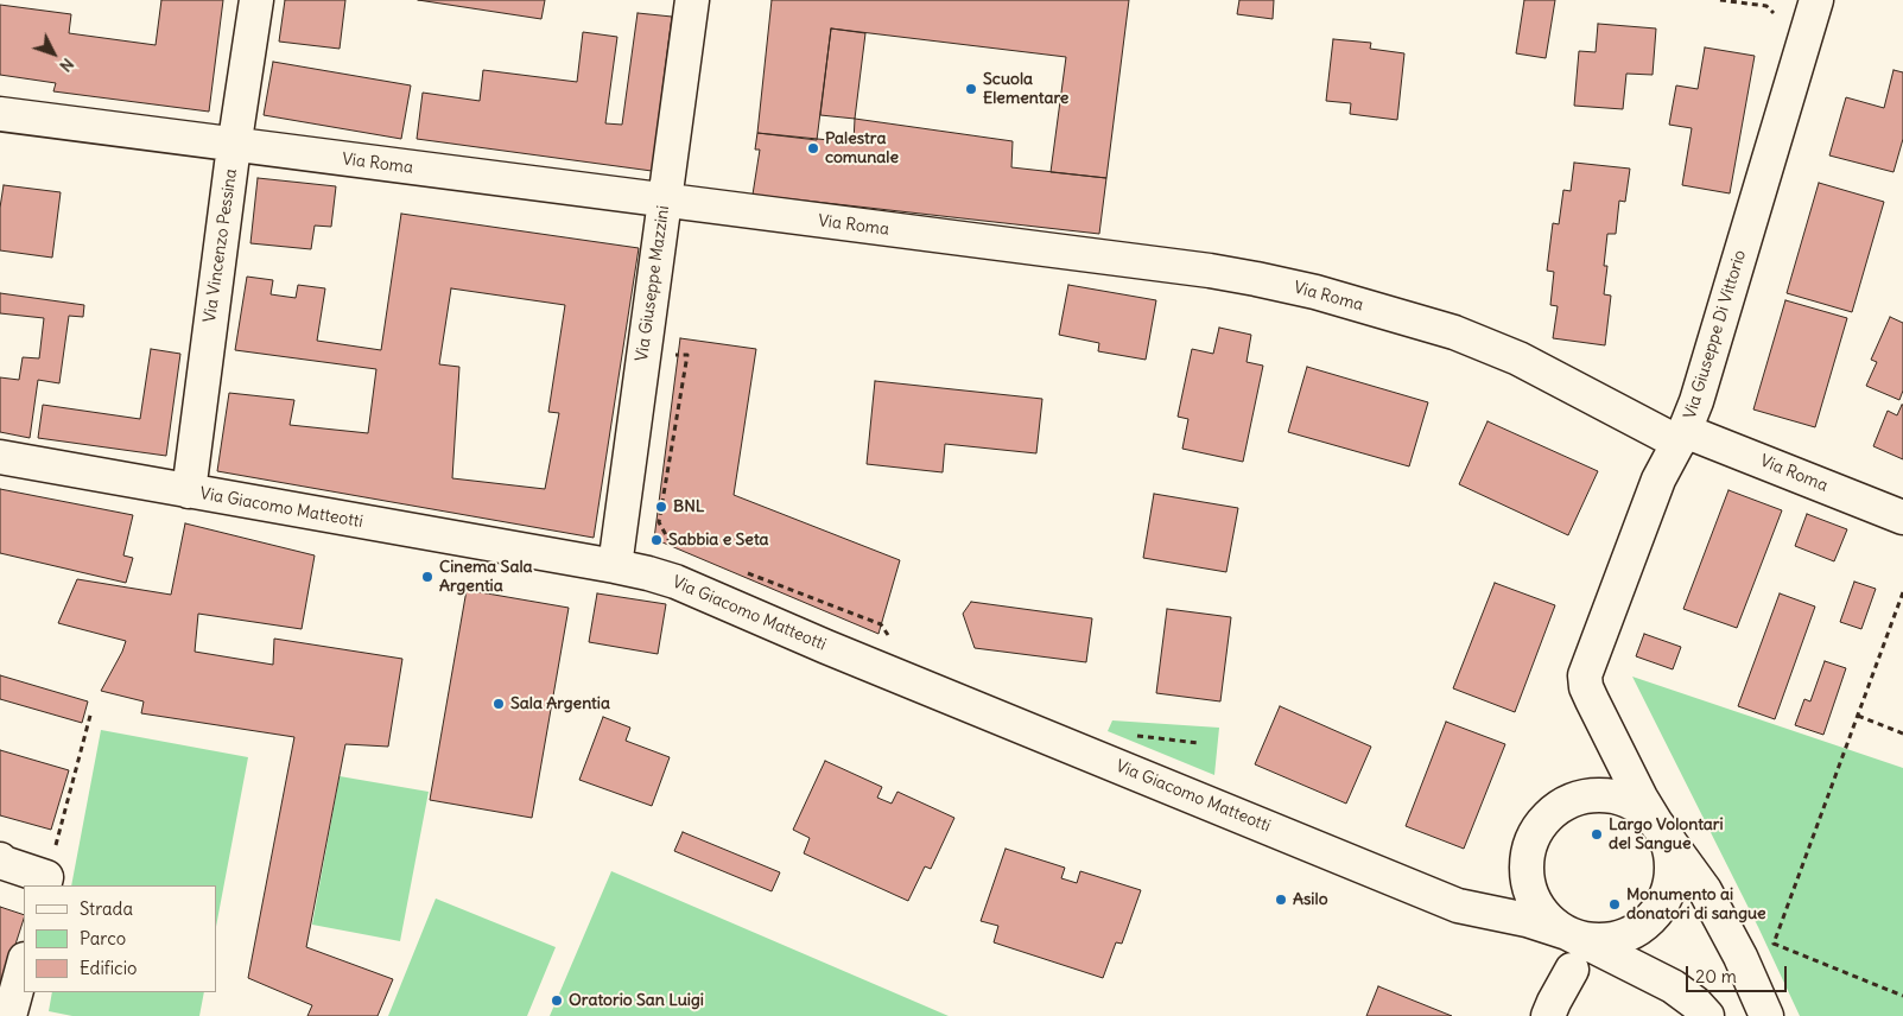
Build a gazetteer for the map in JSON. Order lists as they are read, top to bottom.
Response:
{
  "streets": {
    "street": [
      "Via Roma",
      "Via Vincenzo Pessina",
      "Via Giuseppe Mazzini",
      "Via Giuseppe Di Vittorio",
      "Via Giacomo Matteotti"
    ]
  },
  "crossings": [
    ["Via Roma", "Via Vincenzo Pessina"],
    ["Via Roma", "Via Giuseppe Mazzini"],
    ["Via Roma", "Via Giuseppe Di Vittorio"],
    ["Via Vincenzo Pessina", "Via Giacomo Matteotti"],
    ["Via Giuseppe Mazzini", "Via Giacomo Matteotti"],
    ["Via Giuseppe Di Vittorio", "Via Giacomo Matteotti"]
  ],
  "places": [
    "Scuola Elementare",
    "Palestra comunale",
    "BNL",
    "Sabbia e Seta",
    "Cinema Sala Argentia",
    "Sala Argentia",
    "Largo Volontari del Sangue",
    "Asilo",
    "Monumento ai donatori di sangue",
    "Oratorio San Luigi"
  ],
  "legend": ["Strada", "Parco", "Edificio"],
  "scale_bar": "20 m",
  "north": "bottom right"
}
